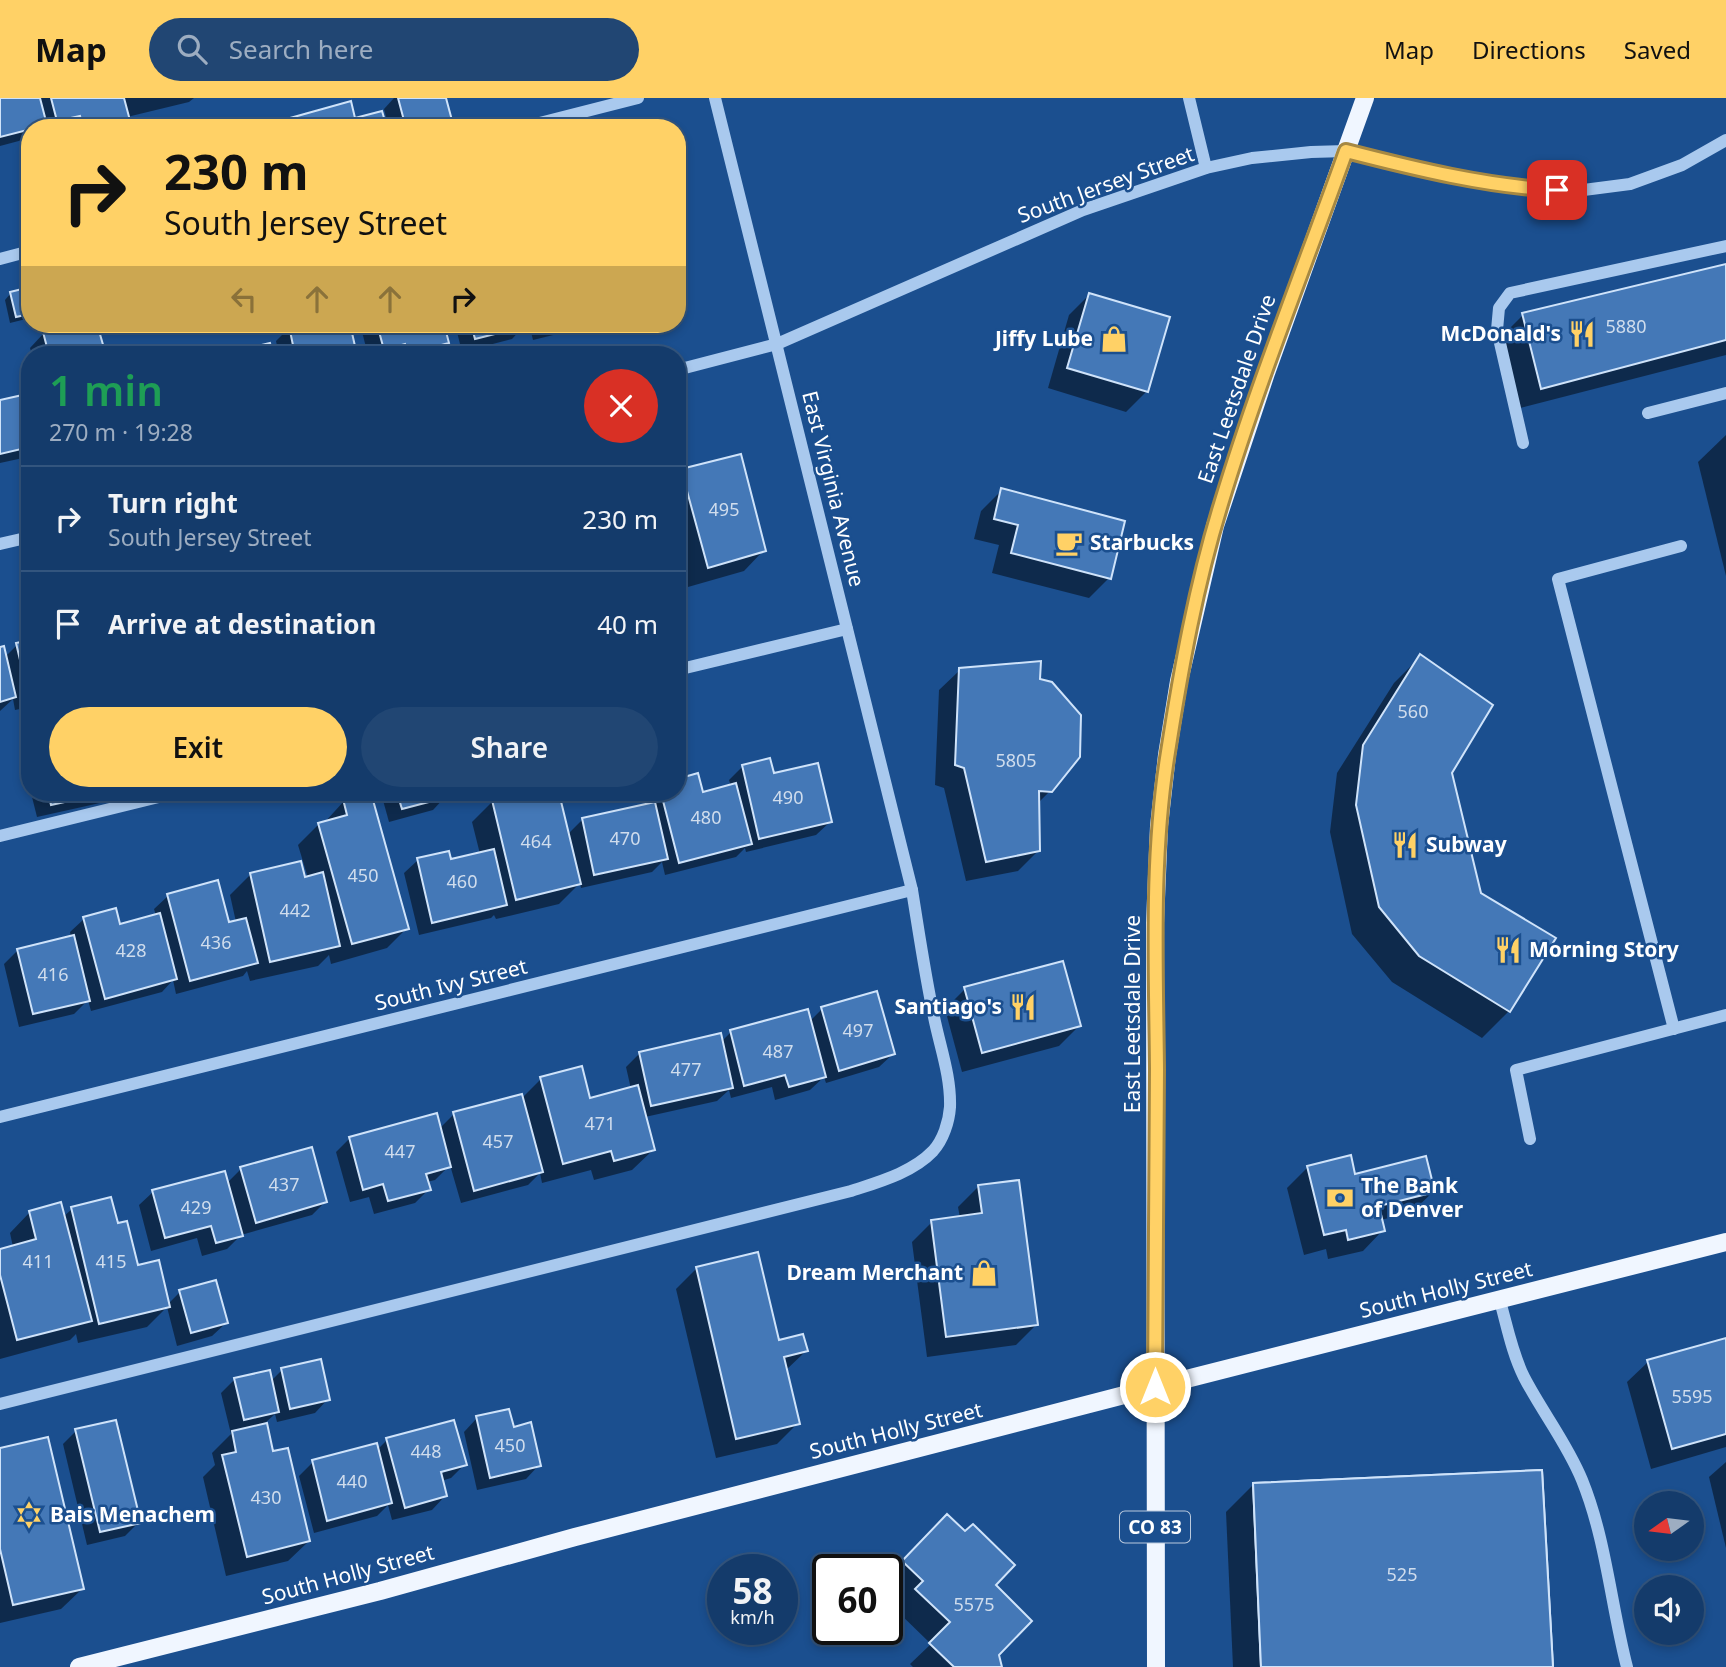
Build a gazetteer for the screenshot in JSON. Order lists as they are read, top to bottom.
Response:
{
  "streets": {
    "main road": ["East Leetsdale Drive", "South Holly Street", "CO 83"],
    "street": ["South Jersey Street", "East Virginia Avenue", "South Ivy Street"]
  },
  "crossings": [
    ["South Jersey Street", "East Leetsdale Drive"],
    ["South Jersey Street", "East Virginia Avenue"],
    ["East Leetsdale Drive", "South Holly Street"],
    ["East Virginia Avenue", "South Ivy Street"]
  ],
  "places": {
    "restaurant": [
      "McDonald's",
      "Subway",
      "Morning Story",
      "Santiago's"
    ],
    "shop": ["Jiffy Lube", "Dream Merchant"],
    "cafe": ["Starbucks"],
    "bank": ["The Bank of Denver"],
    "synagogue": ["Bais Menachem"]
  },
  "house_numbers": [
    "5880",
    "495",
    "560",
    "5805",
    "490",
    "480",
    "470",
    "464",
    "450",
    "460",
    "442",
    "436",
    "428",
    "416",
    "497",
    "487",
    "477",
    "471",
    "457",
    "447",
    "437",
    "429",
    "411",
    "415",
    "5595",
    "450",
    "448",
    "440",
    "430",
    "525",
    "5575"
  ],
  "north": "left",
  "page": {
    "header": "Map",
    "search": "Search here",
    "nav": ["Map", "Directions", "Saved"],
    "turn": ["230 m", "South Jersey Street"],
    "heading": ["1 min", "270 m · 19:28"],
    "list": [
      {
        "name": "Turn right",
        "note": "South Jersey Street",
        "value": "230 m"
      },
      {
        "name": "Arrive at destination",
        "value": "40 m"
      }
    ],
    "buttons": ["Exit", "Share"],
    "speed": "58 km/h",
    "limit": "60"
  }
}
